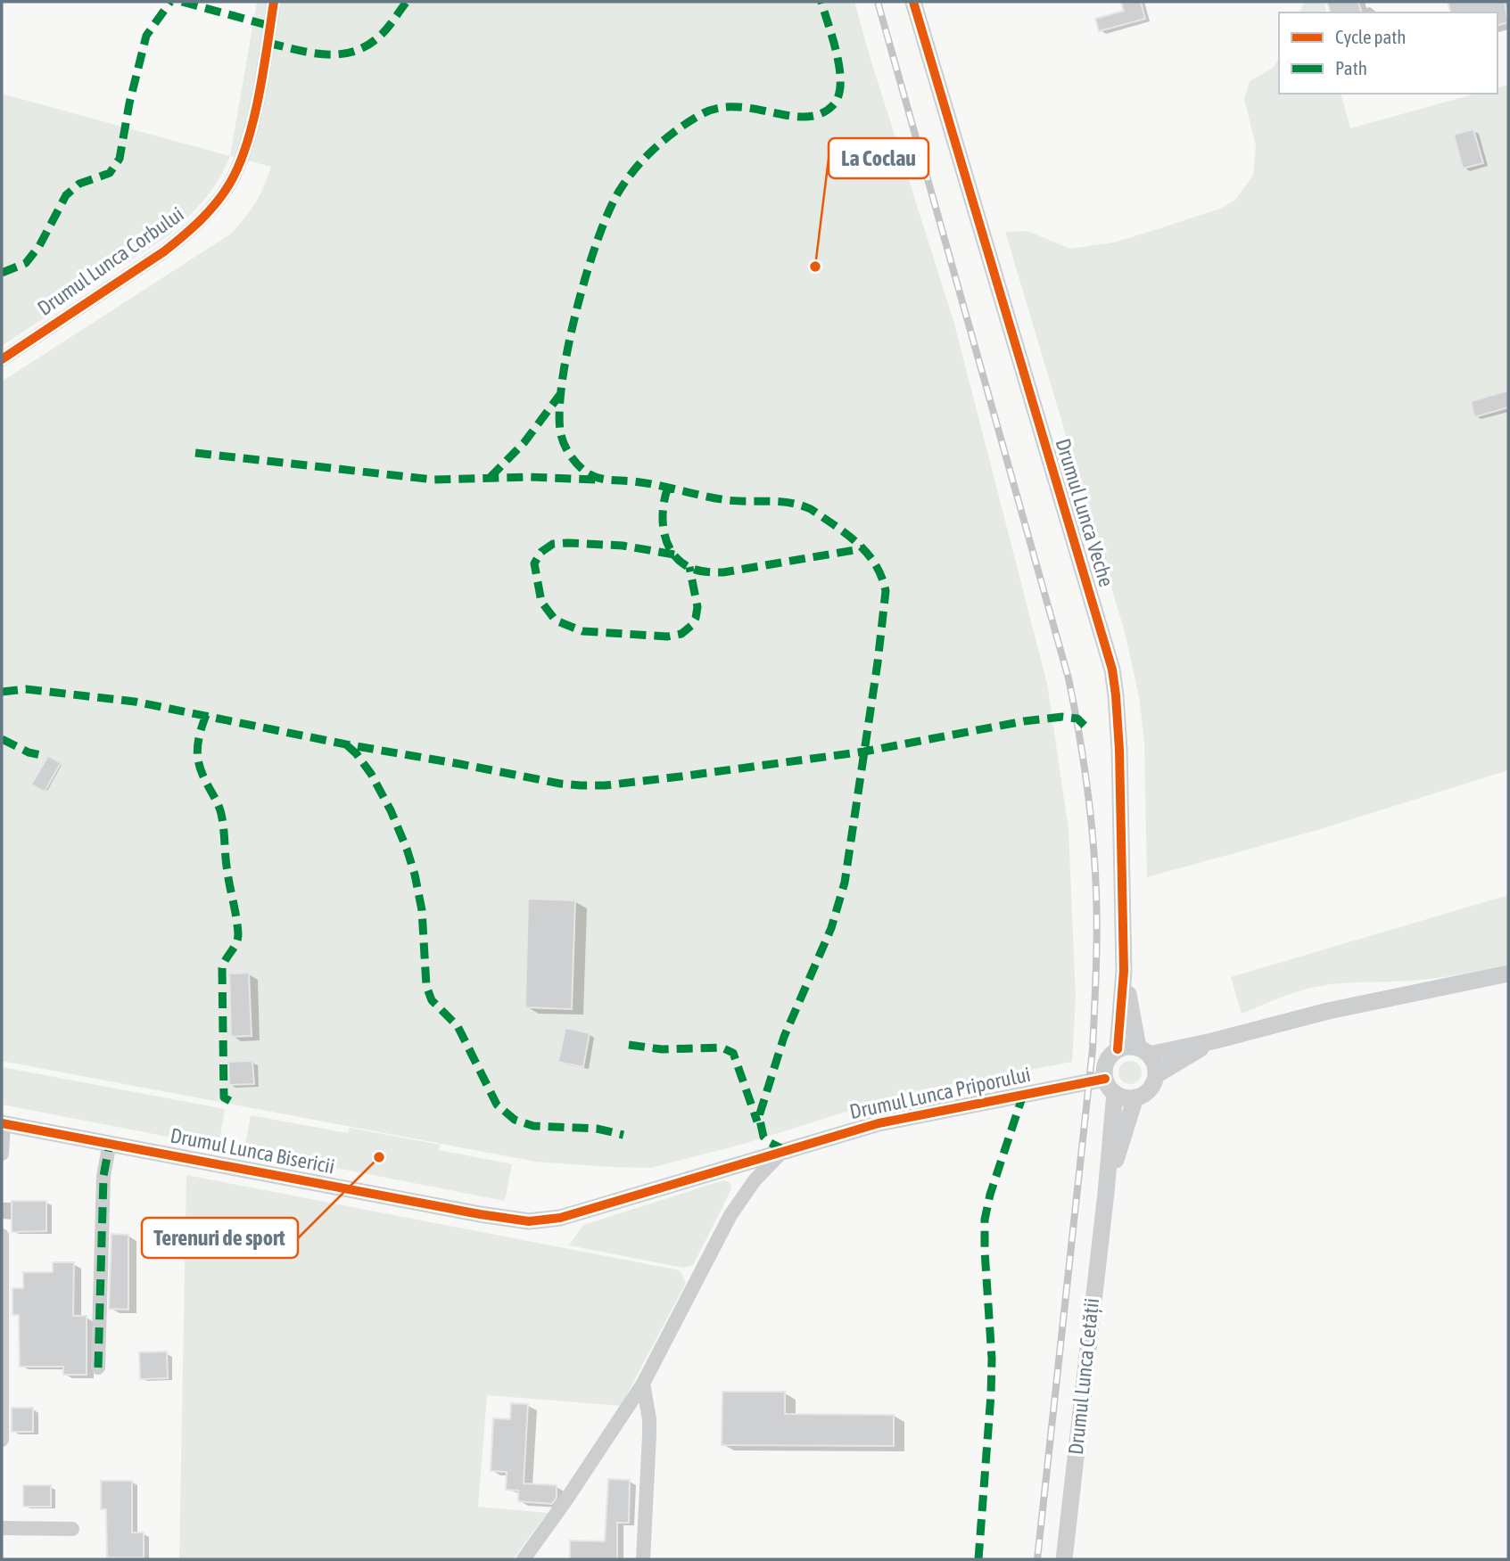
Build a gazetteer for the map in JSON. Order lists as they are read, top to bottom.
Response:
{
  "streets": {
    "street": [
      "Drumul Lunca Corbului",
      "Drumul Lunca Veche",
      "Drumul Lunca Priporului",
      "Drumul Lunca Bisericii",
      "Drumul Lunca Cetății"
    ]
  },
  "crossings": [
    ["Drumul Lunca Veche", "Drumul Lunca Priporului"],
    ["Drumul Lunca Veche", "Drumul Lunca Cetății"],
    ["Drumul Lunca Priporului", "Drumul Lunca Bisericii"],
    ["Drumul Lunca Priporului", "Drumul Lunca Cetății"]
  ],
  "places": ["La Coclau", "Terenuri de sport"],
  "legend": ["Cycle path", "Path"]
}
